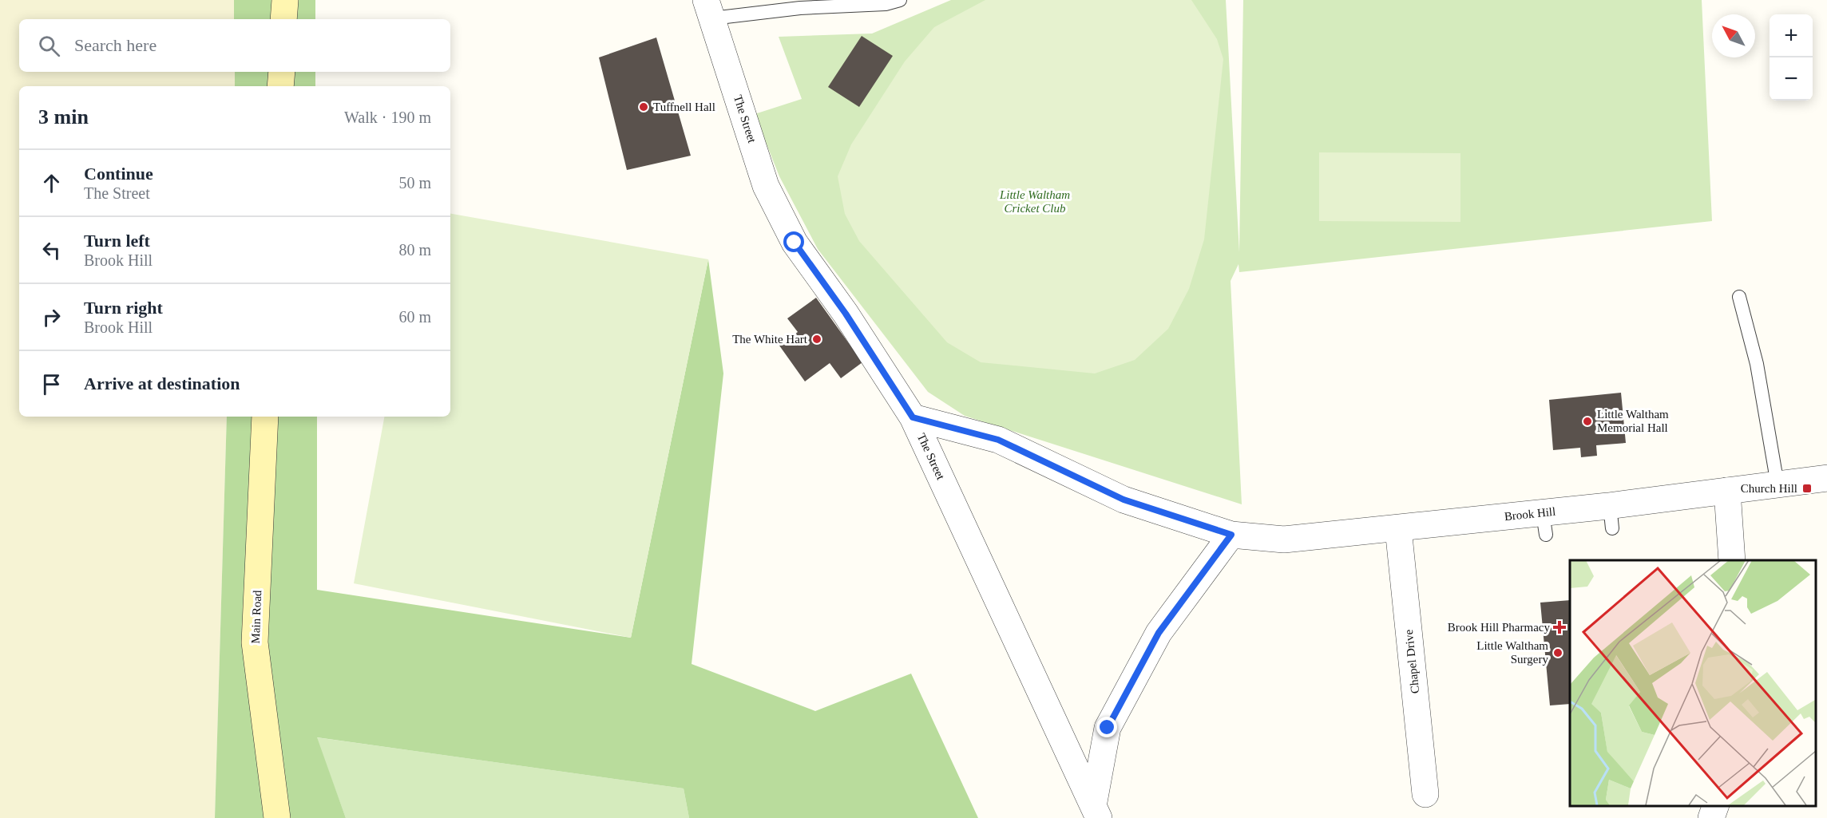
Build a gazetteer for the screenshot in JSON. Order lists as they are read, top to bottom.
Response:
{
  "streets": {
    "main road": ["Main Road"],
    "street": ["The Street", "Brook Hill", "Chapel Drive"]
  },
  "crossings": [
    ["The Street", "Brook Hill"],
    ["Brook Hill", "Chapel Drive"]
  ],
  "parks": ["Little Waltham Cricket Club"],
  "places": {
    "other": [
      "Tuffnell Hall",
      "The White Hart",
      "Little Waltham Memorial Hall",
      "Little Waltham Surgery"
    ],
    "transit": ["Church Hill"],
    "health": ["Brook Hill Pharmacy"]
  },
  "north": "top left",
  "page": {
    "map_buttons": ["+", "−"],
    "search": "Search here",
    "heading": ["3 min", "Walk · 190 m"],
    "list": [
      ["Continue", "The Street", "50 m"],
      ["Turn left", "Brook Hill", "80 m"],
      ["Turn right", "Brook Hill", "60 m"],
      "Arrive at destination"
    ]
  }
}
